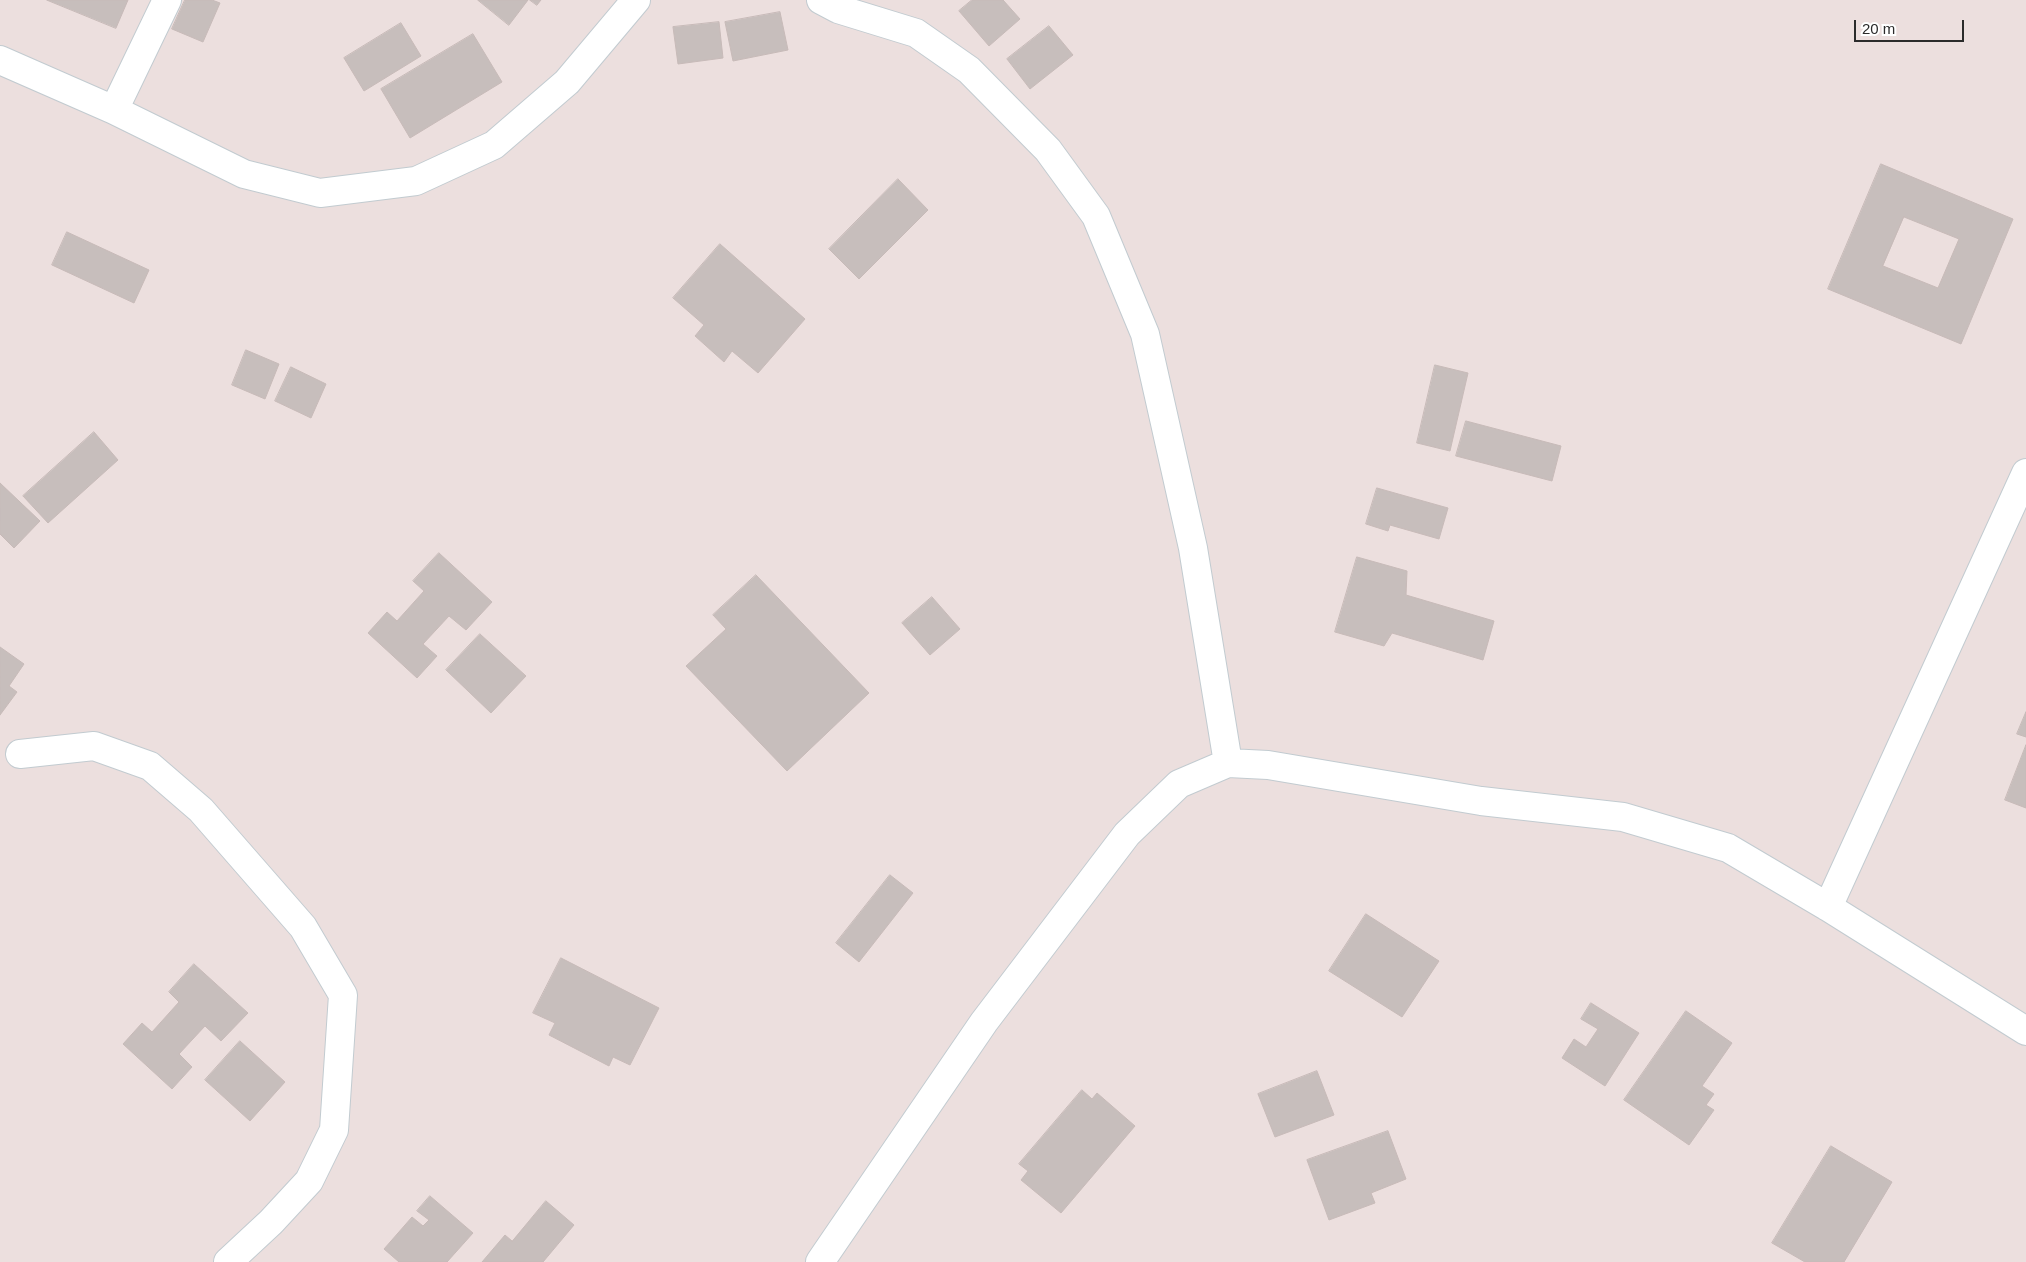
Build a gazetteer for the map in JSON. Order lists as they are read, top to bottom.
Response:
{
  "scale_bar": "20 m"
}
